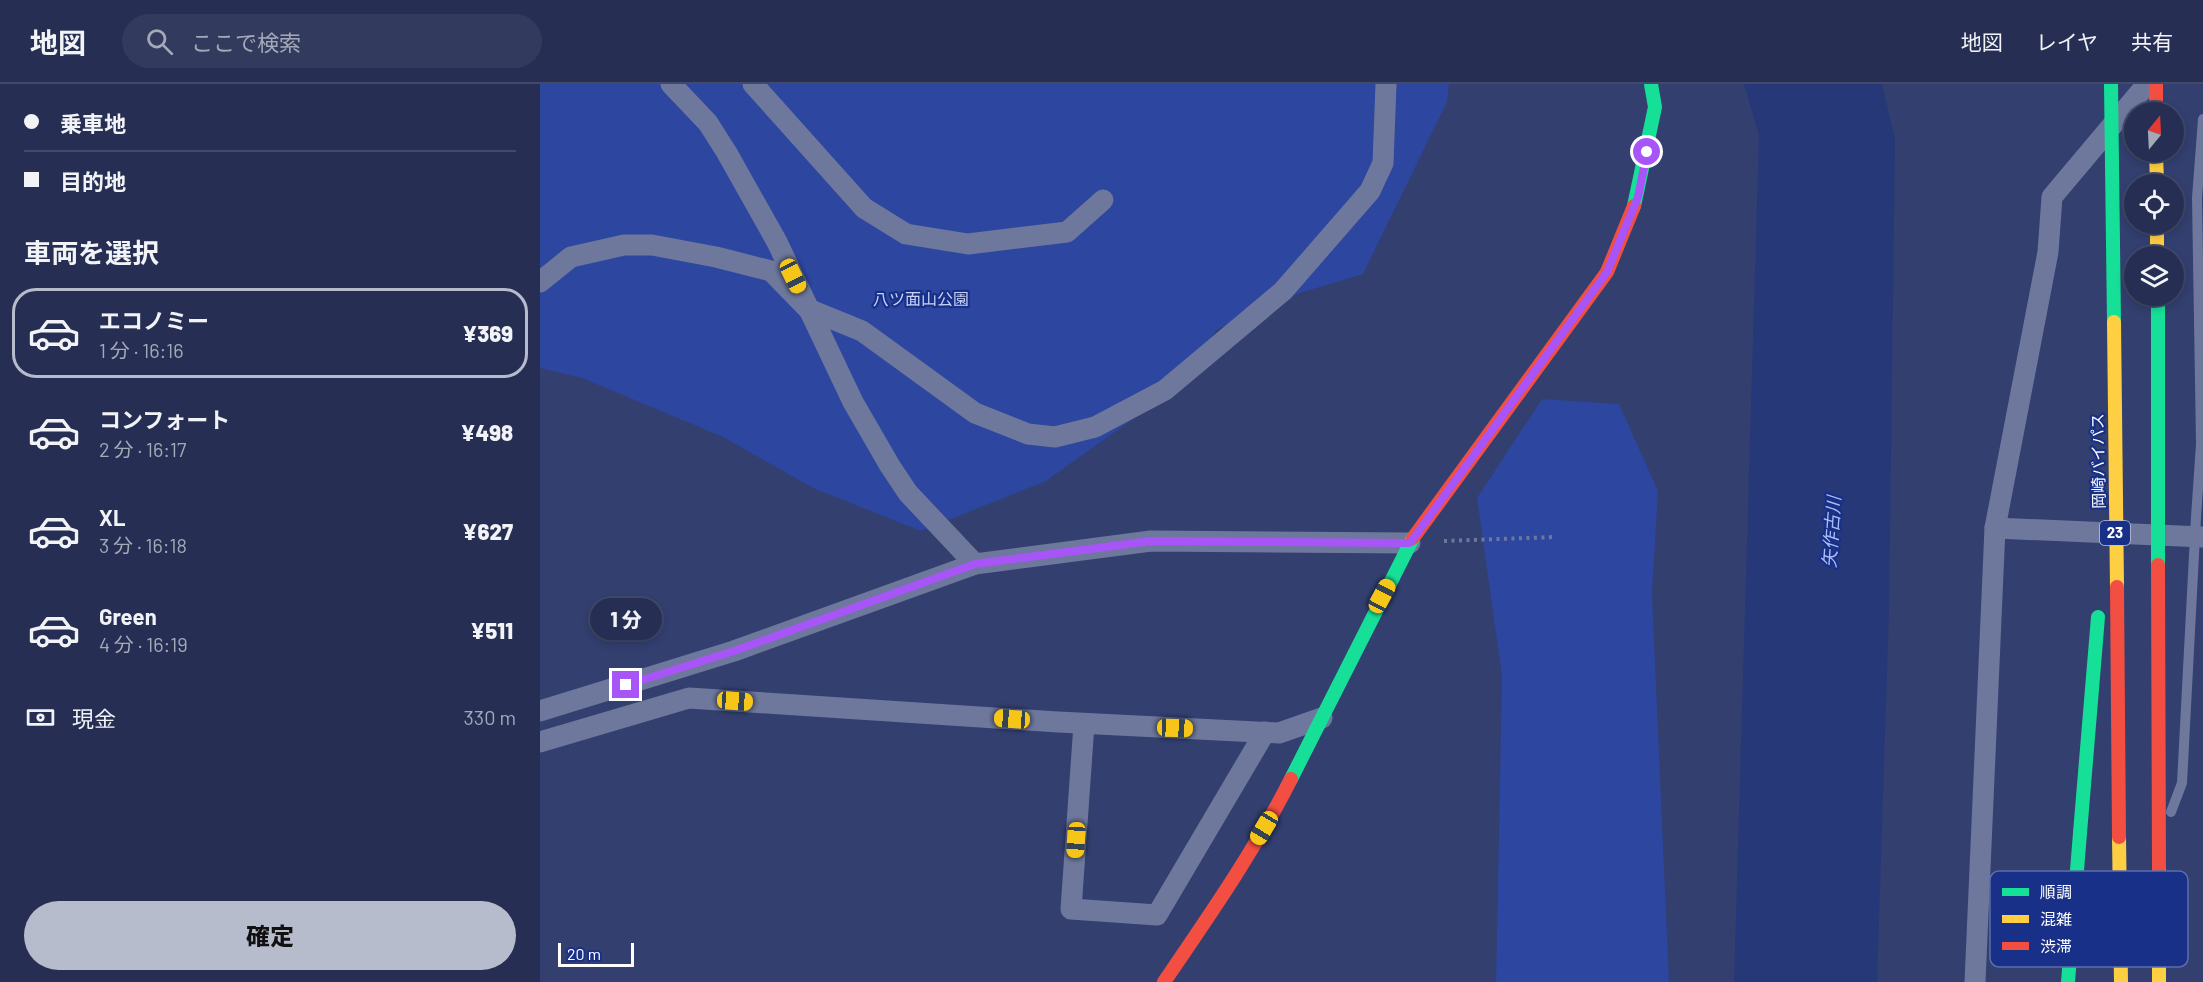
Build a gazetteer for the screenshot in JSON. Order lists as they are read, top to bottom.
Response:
{
  "streets": {
    "main road": ["岡崎バイパス", "23"]
  },
  "crossings": [
    ["岡崎バイパス", "23"]
  ],
  "water": ["矢作古川"],
  "parks": ["八ツ面山公園"],
  "legend": ["順調", "混雑", "渋滞"],
  "scale_bar": "20 m",
  "north": "top",
  "page": {
    "header": "地図",
    "search": "ここで検索",
    "nav": ["地図", "レイヤ", "共有"],
    "banner": ["乗車地", "目的地"],
    "heading": "車両を選択",
    "list": [
      {
        "name": "エコノミー",
        "note": "1 分 · 16:16",
        "value": "¥369"
      },
      {
        "name": "コンフォート",
        "note": "2 分 · 16:17",
        "value": "¥498"
      },
      {
        "name": "XL",
        "note": "3 分 · 16:18",
        "value": "¥627"
      },
      {
        "name": "Green",
        "note": "4 分 · 16:19",
        "value": "¥511"
      }
    ],
    "bubble": "1 分",
    "pay": ["現金", "330 m"],
    "buttons": "確定",
    "scale": "20 m"
  }
}
